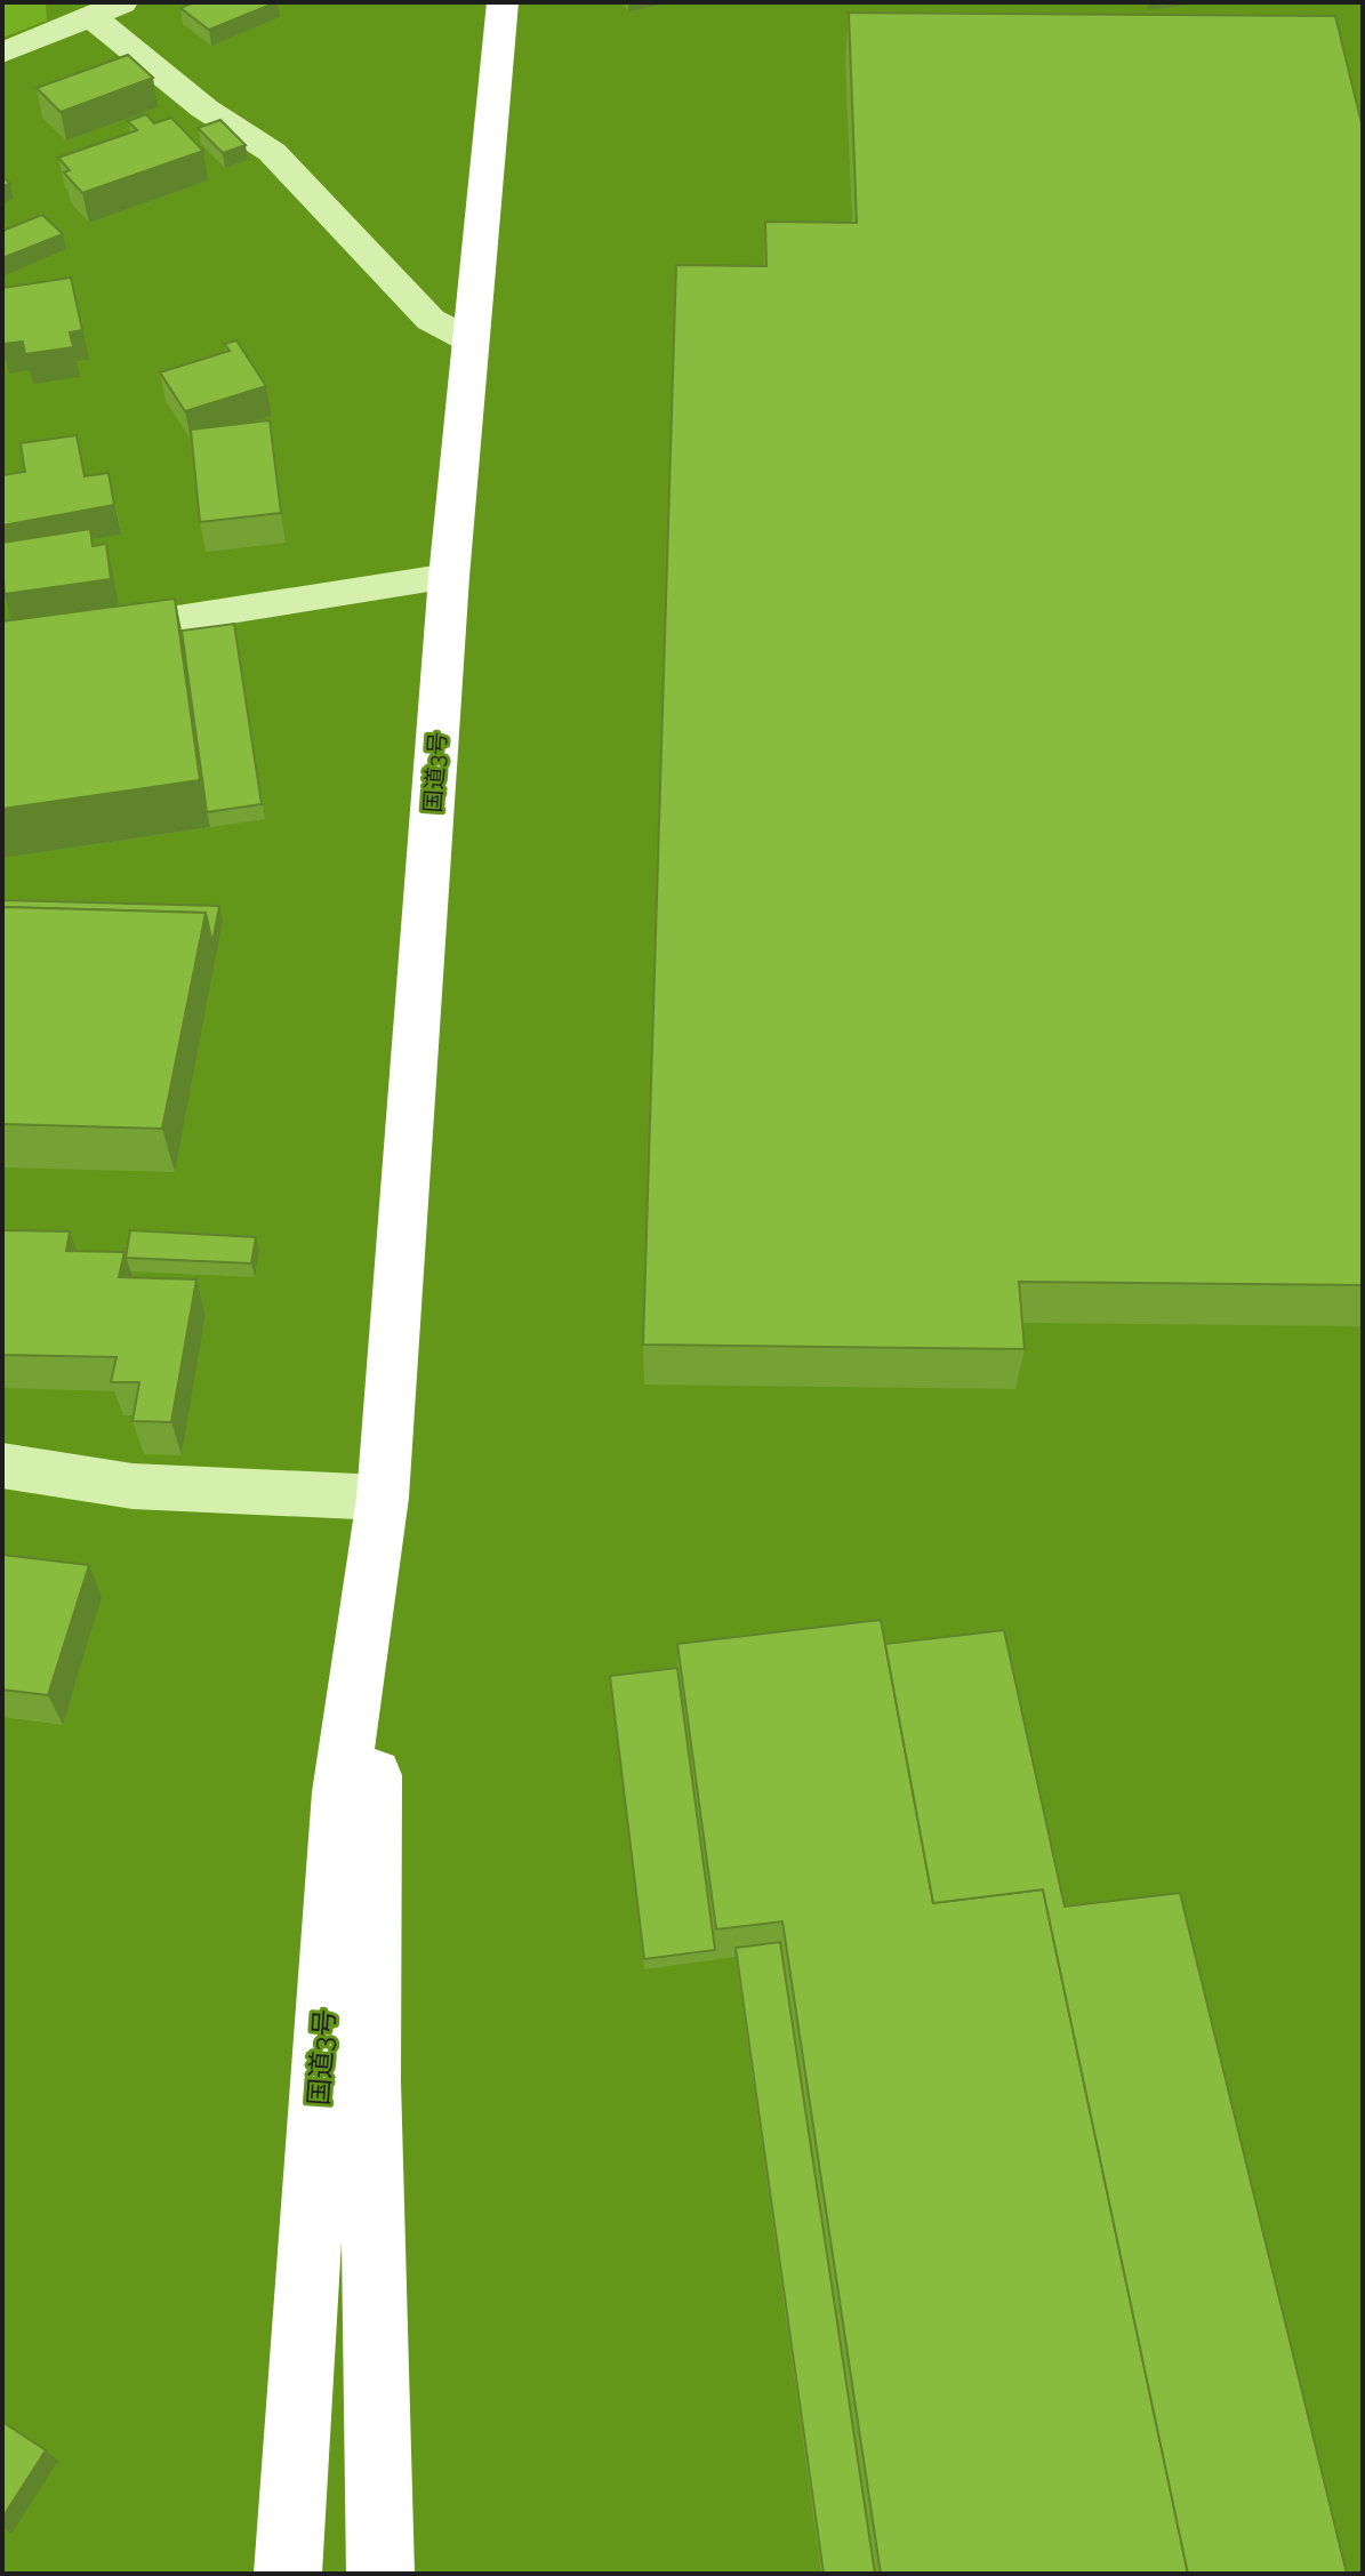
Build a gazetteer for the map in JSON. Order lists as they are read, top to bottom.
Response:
{
  "streets": {
    "highway": ["国道3号"]
  }
}
